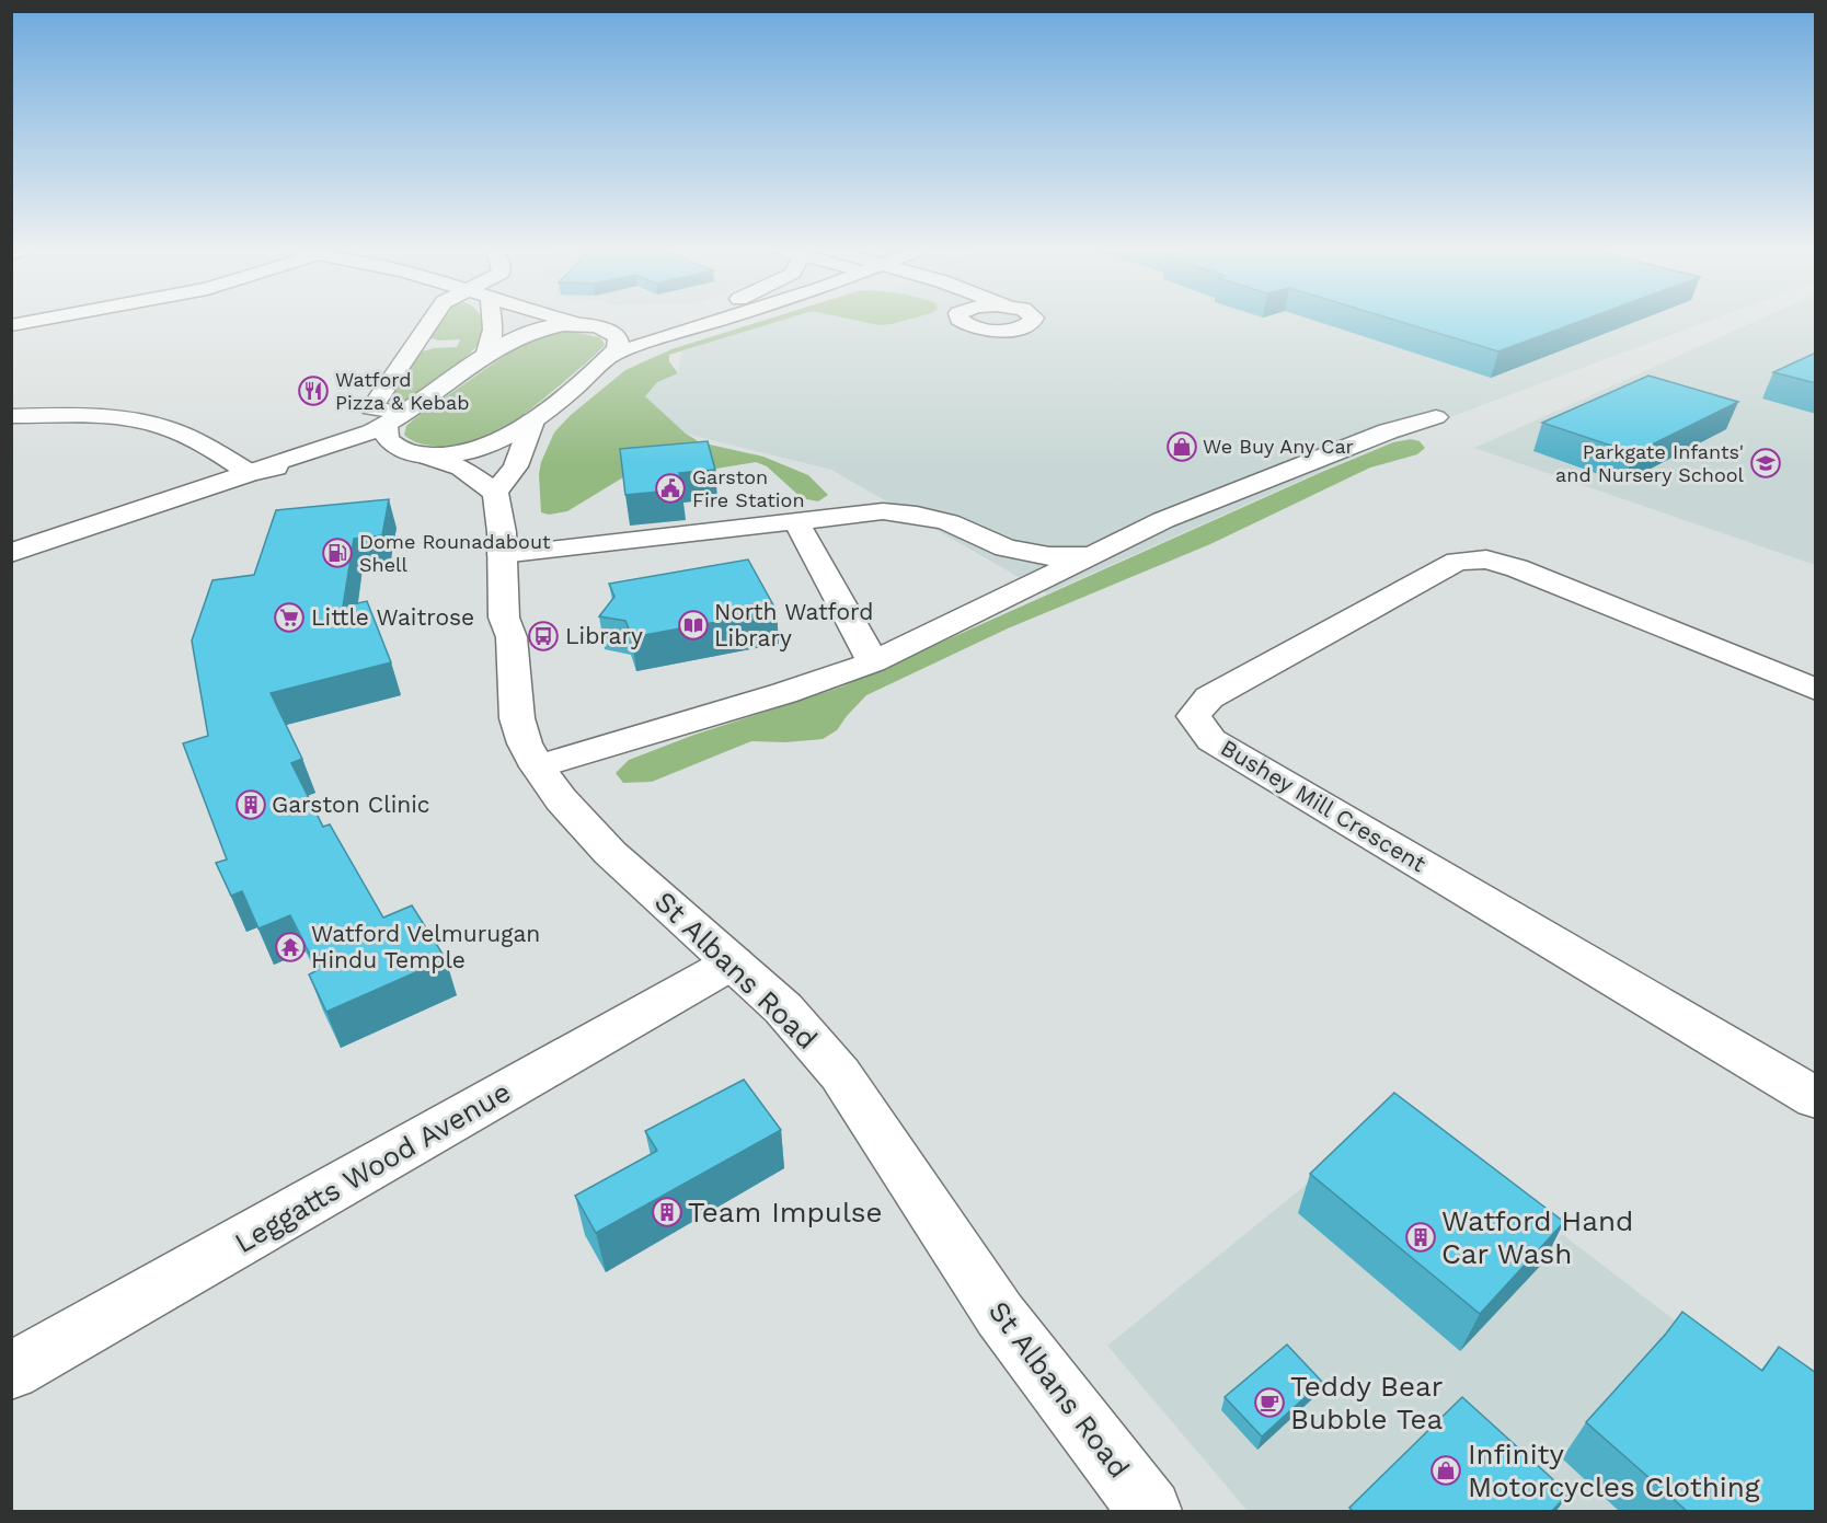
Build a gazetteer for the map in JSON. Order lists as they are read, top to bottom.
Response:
{
  "streets": {
    "main road": ["Bushey Mill Crescent", "St Albans Road", "Leggatts Wood Avenue"]
  },
  "crossings": [
    ["St Albans Road", "Leggatts Wood Avenue"]
  ],
  "places": {
    "restaurant": ["Watford Pizza & Kebab"],
    "shop": ["We Buy Any Car", "Infinity Motorcycles Clothing"],
    "school or university": ["Parkgate Infants' and Nursery School"],
    "public building": ["Garston Fire Station"],
    "fuel station": ["Dome Rounadabout Shell"],
    "supermarket": ["Little Waitrose"],
    "library": ["North Watford Library"],
    "bus stop": ["Library"],
    "building": ["Garston Clinic", "Team Impulse", "Watford Hand Car Wash"],
    "temple": ["Watford Velmurugan Hindu Temple"],
    "cafe": ["Teddy Bear Bubble Tea"]
  }
}
